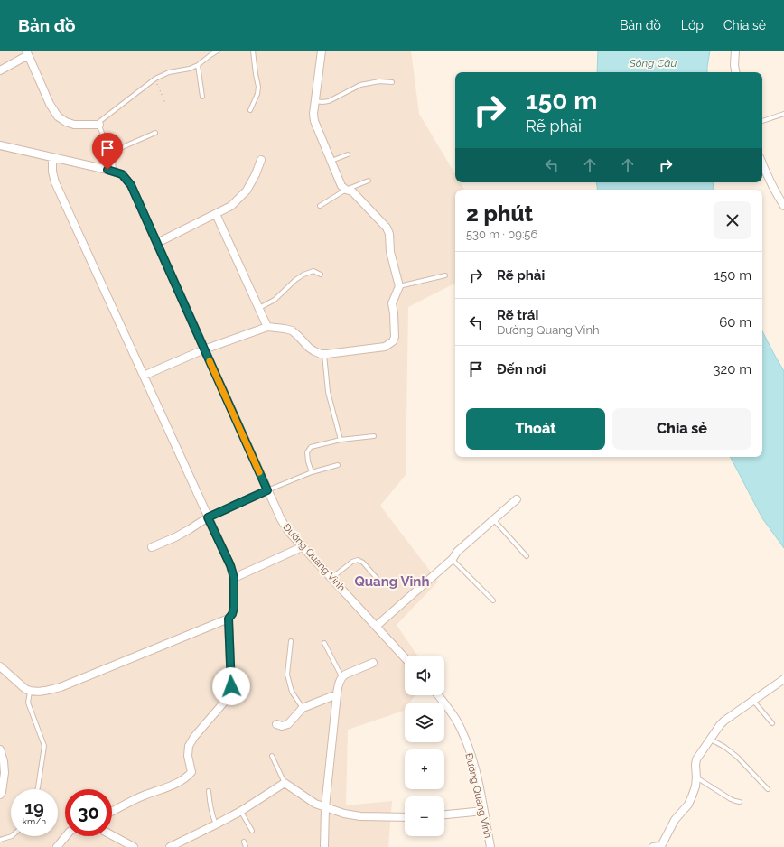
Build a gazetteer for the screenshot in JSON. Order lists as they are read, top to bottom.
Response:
{
  "streets": {
    "street": ["Đường Quang Vinh"]
  },
  "districts": ["Quang Vinh"],
  "water": ["Sông Cầu"],
  "page": {
    "header": "Bản đồ",
    "nav": ["Bản đồ", "Lớp", "Chia sẻ"],
    "turn": ["150 m", "Rẽ phải"],
    "heading": ["2 phút", "530 m · 09:56"],
    "list": [
      {
        "name": "Rẽ phải",
        "value": "150 m"
      },
      {
        "name": "Rẽ trái",
        "note": "Đường Quang Vinh",
        "value": "60 m"
      },
      {
        "name": "Đến nơi",
        "value": "320 m"
      }
    ],
    "buttons": ["Thoát", "Chia sẻ"],
    "map_buttons": ["+", "−"],
    "speed": "19 km/h",
    "limit": "30"
  }
}
